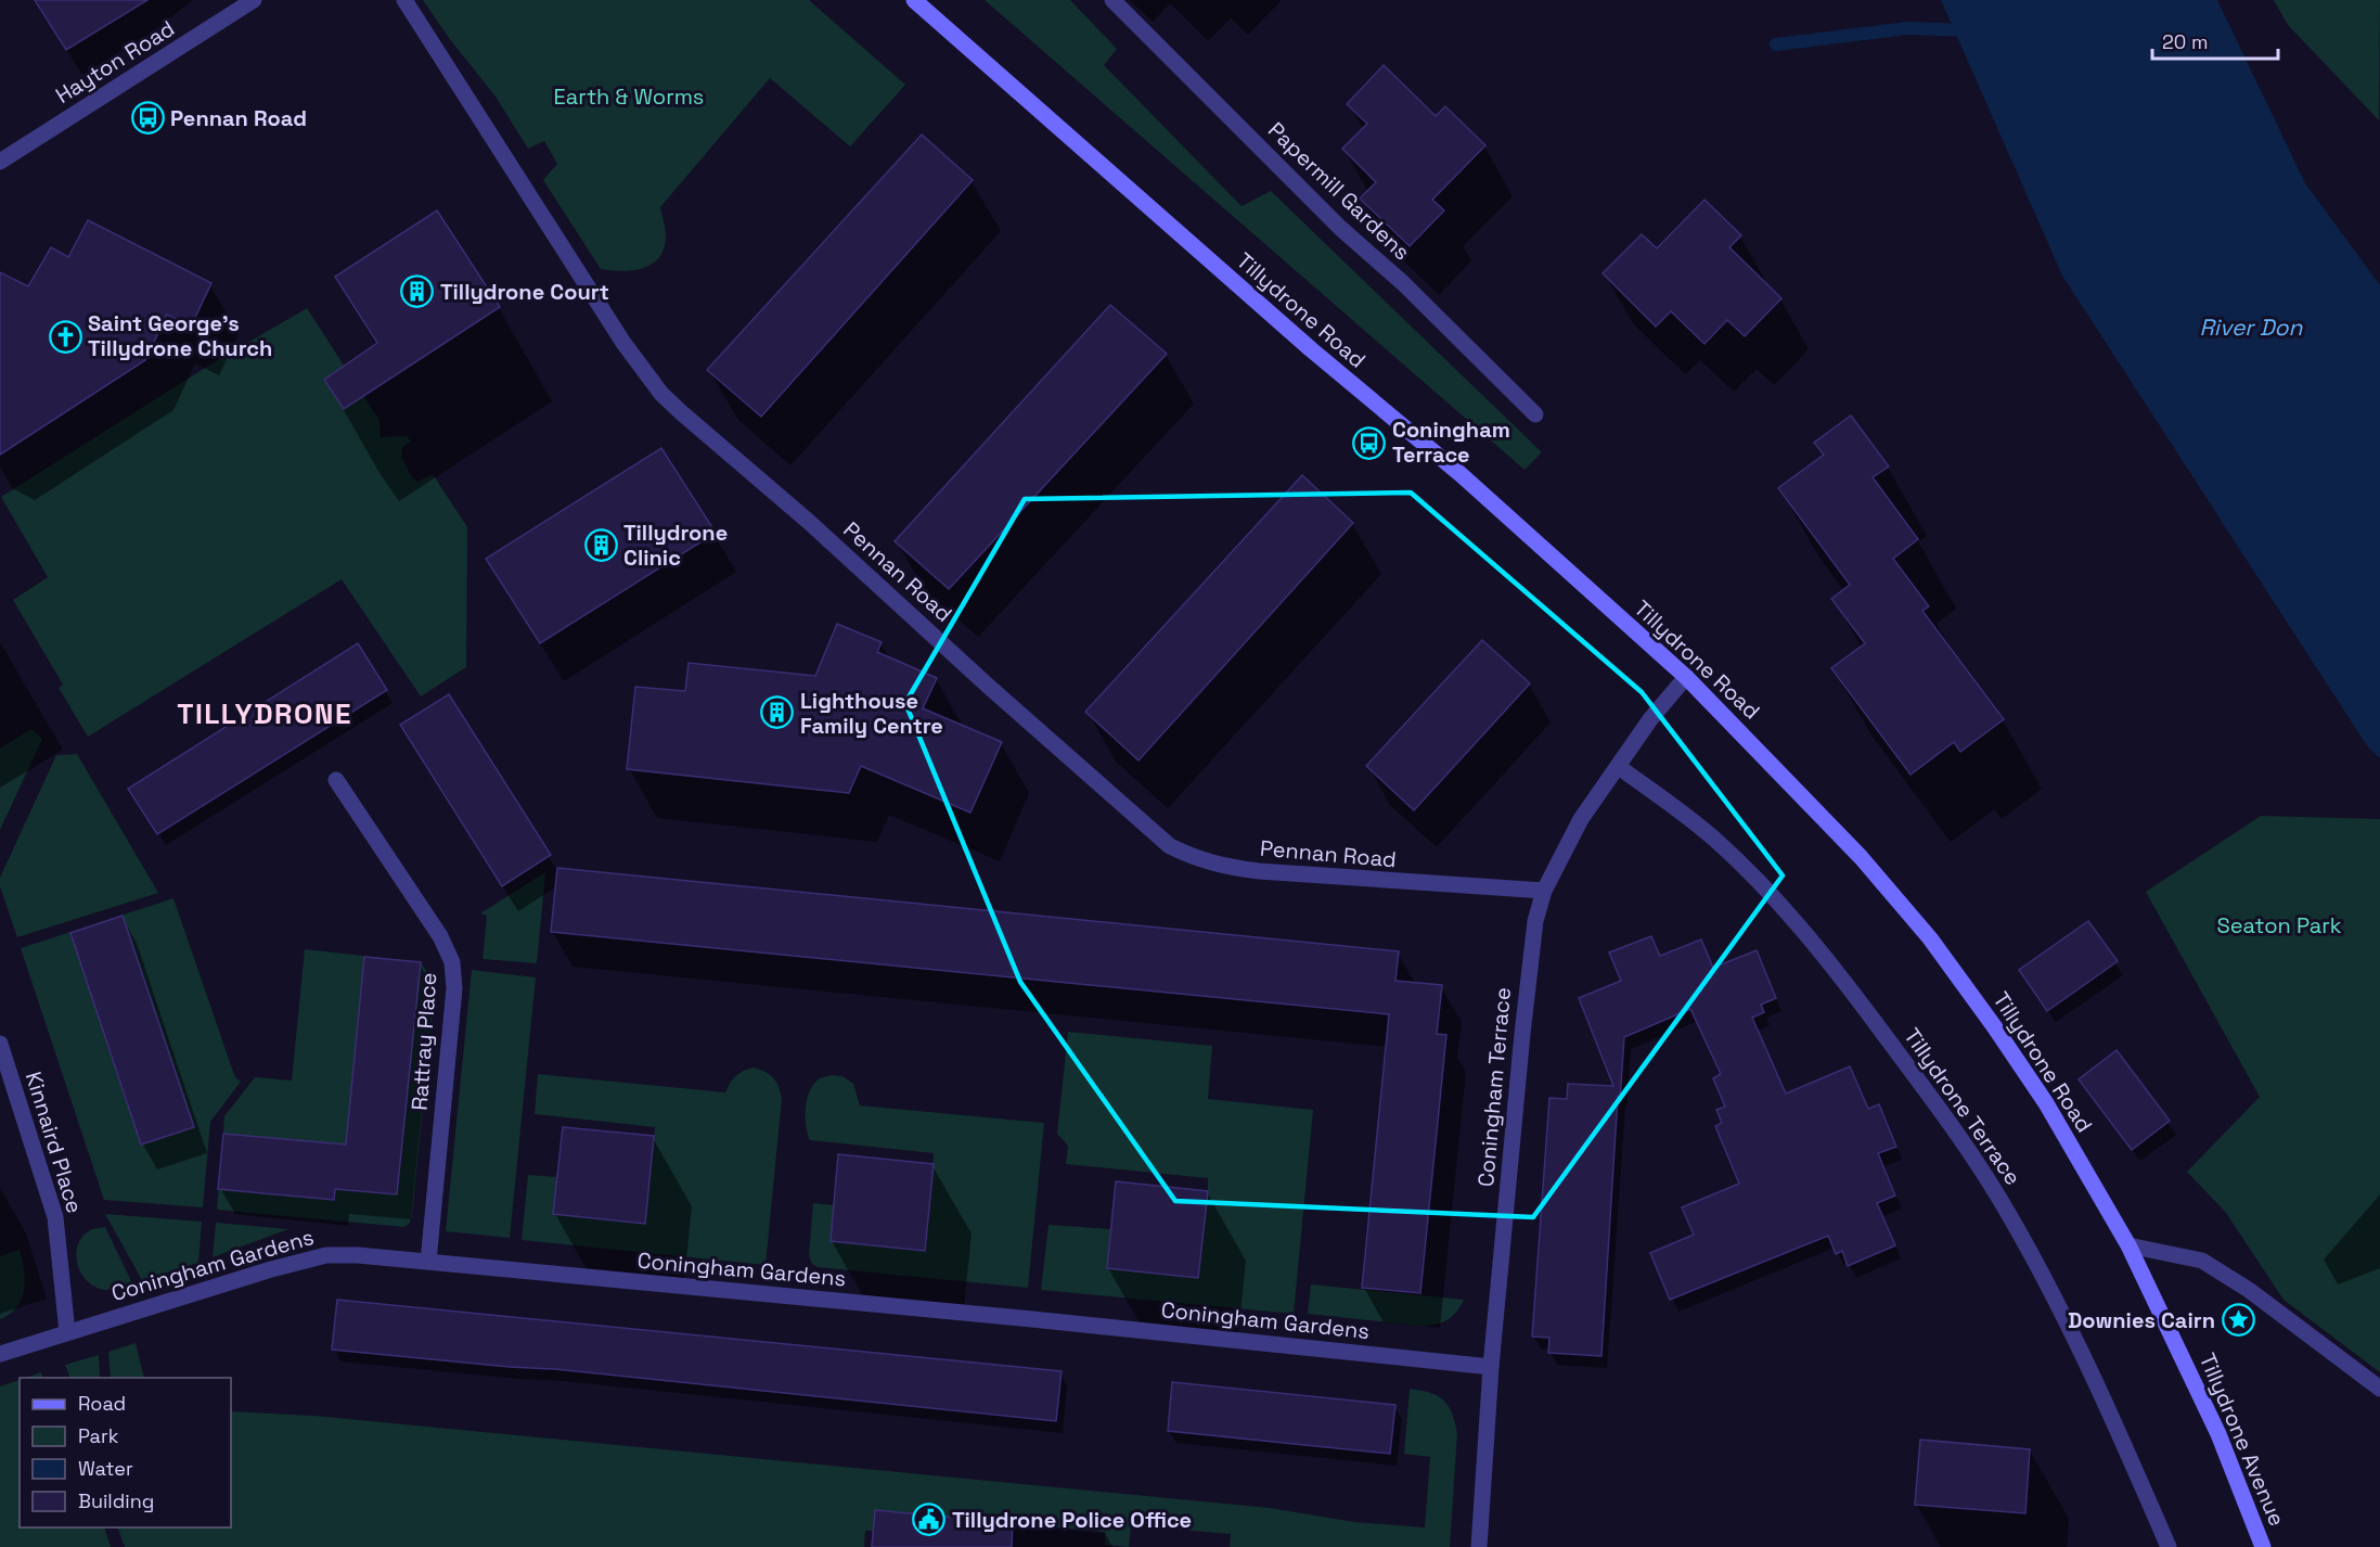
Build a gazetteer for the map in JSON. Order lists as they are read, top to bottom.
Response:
{
  "streets": {
    "main road": ["Tillydrone Road", "Tillydrone Avenue"],
    "street": [
      "Hayton Road",
      "Papermill Gardens",
      "Pennan Road",
      "Rattray Place",
      "Coningham Terrace",
      "Tillydrone Terrace",
      "Kinnaird Place",
      "Coningham Gardens"
    ]
  },
  "crossings": [
    ["Tillydrone Road", "Coningham Terrace"],
    ["Tillydrone Road", "Tillydrone Avenue"],
    ["Pennan Road", "Coningham Terrace"],
    ["Rattray Place", "Coningham Gardens"],
    ["Coningham Terrace", "Tillydrone Terrace"],
    ["Coningham Terrace", "Coningham Gardens"],
    ["Kinnaird Place", "Coningham Gardens"]
  ],
  "districts": ["TILLYDRONE"],
  "water": ["River Don"],
  "parks": ["Earth & Worms", "Seaton Park"],
  "places": {
    "bus stop": ["Pennan Road", "Coningham Terrace"],
    "building": ["Tillydrone Court", "Tillydrone Clinic", "Lighthouse Family Centre"],
    "church": ["Saint George's Tillydrone Church"],
    "place": ["Downies Cairn"],
    "public building": ["Tillydrone Police Office"]
  },
  "legend": [
    "Road",
    "Park",
    "Water",
    "Building"
  ],
  "scale_bar": "20 m"
}
